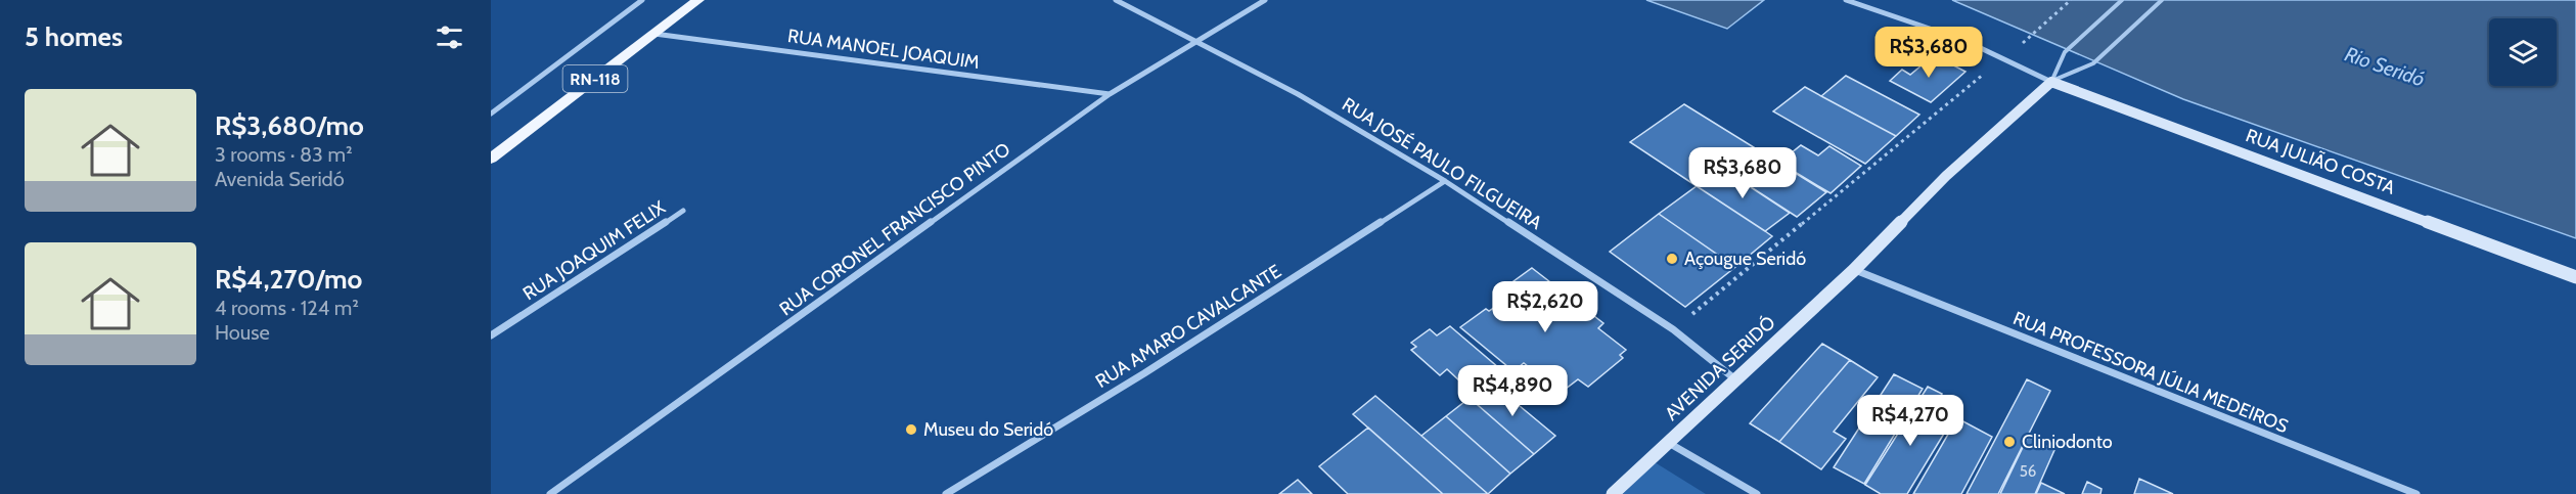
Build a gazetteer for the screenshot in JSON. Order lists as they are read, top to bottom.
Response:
{
  "streets": {
    "main road": ["RN-118", "RUA JULIÃO COSTA", "AVENIDA SERIDÓ"],
    "street": [
      "RUA MANOEL JOAQUIM",
      "RUA JOSÉ PAULO FILGUEIRA",
      "RUA CORONEL FRANCISCO PINTO",
      "RUA JOAQUIM FELIX",
      "RUA AMARO CAVALCANTE",
      "RUA PROFESSORA JÚLIA MEDEIROS"
    ]
  },
  "crossings": [
    ["RUA MANOEL JOAQUIM", "RN-118"],
    ["RUA MANOEL JOAQUIM", "RUA CORONEL FRANCISCO PINTO"],
    ["RUA JULIÃO COSTA", "AVENIDA SERIDÓ"],
    ["RUA JOSÉ PAULO FILGUEIRA", "RUA CORONEL FRANCISCO PINTO"],
    ["RUA JOSÉ PAULO FILGUEIRA", "RUA AMARO CAVALCANTE"],
    ["RUA JOSÉ PAULO FILGUEIRA", "AVENIDA SERIDÓ"],
    ["AVENIDA SERIDÓ", "RUA PROFESSORA JÚLIA MEDEIROS"]
  ],
  "water": ["Rio Seridó"],
  "places": ["Açougue Seridó", "Museu do Seridó", "Cliniodonto"],
  "house_numbers": ["56"],
  "page": {
    "heading": "5 homes",
    "price": [
      "R$3,680",
      "R$3,680",
      "R$2,620",
      "R$4,890",
      "R$4,270"
    ],
    "list": [
      {
        "name": "R$3,680/mo",
        "note": "3 rooms · 83 m² · Avenida Seridó"
      },
      {
        "name": "R$4,270/mo",
        "note": "4 rooms · 124 m² · House"
      }
    ]
  }
}
